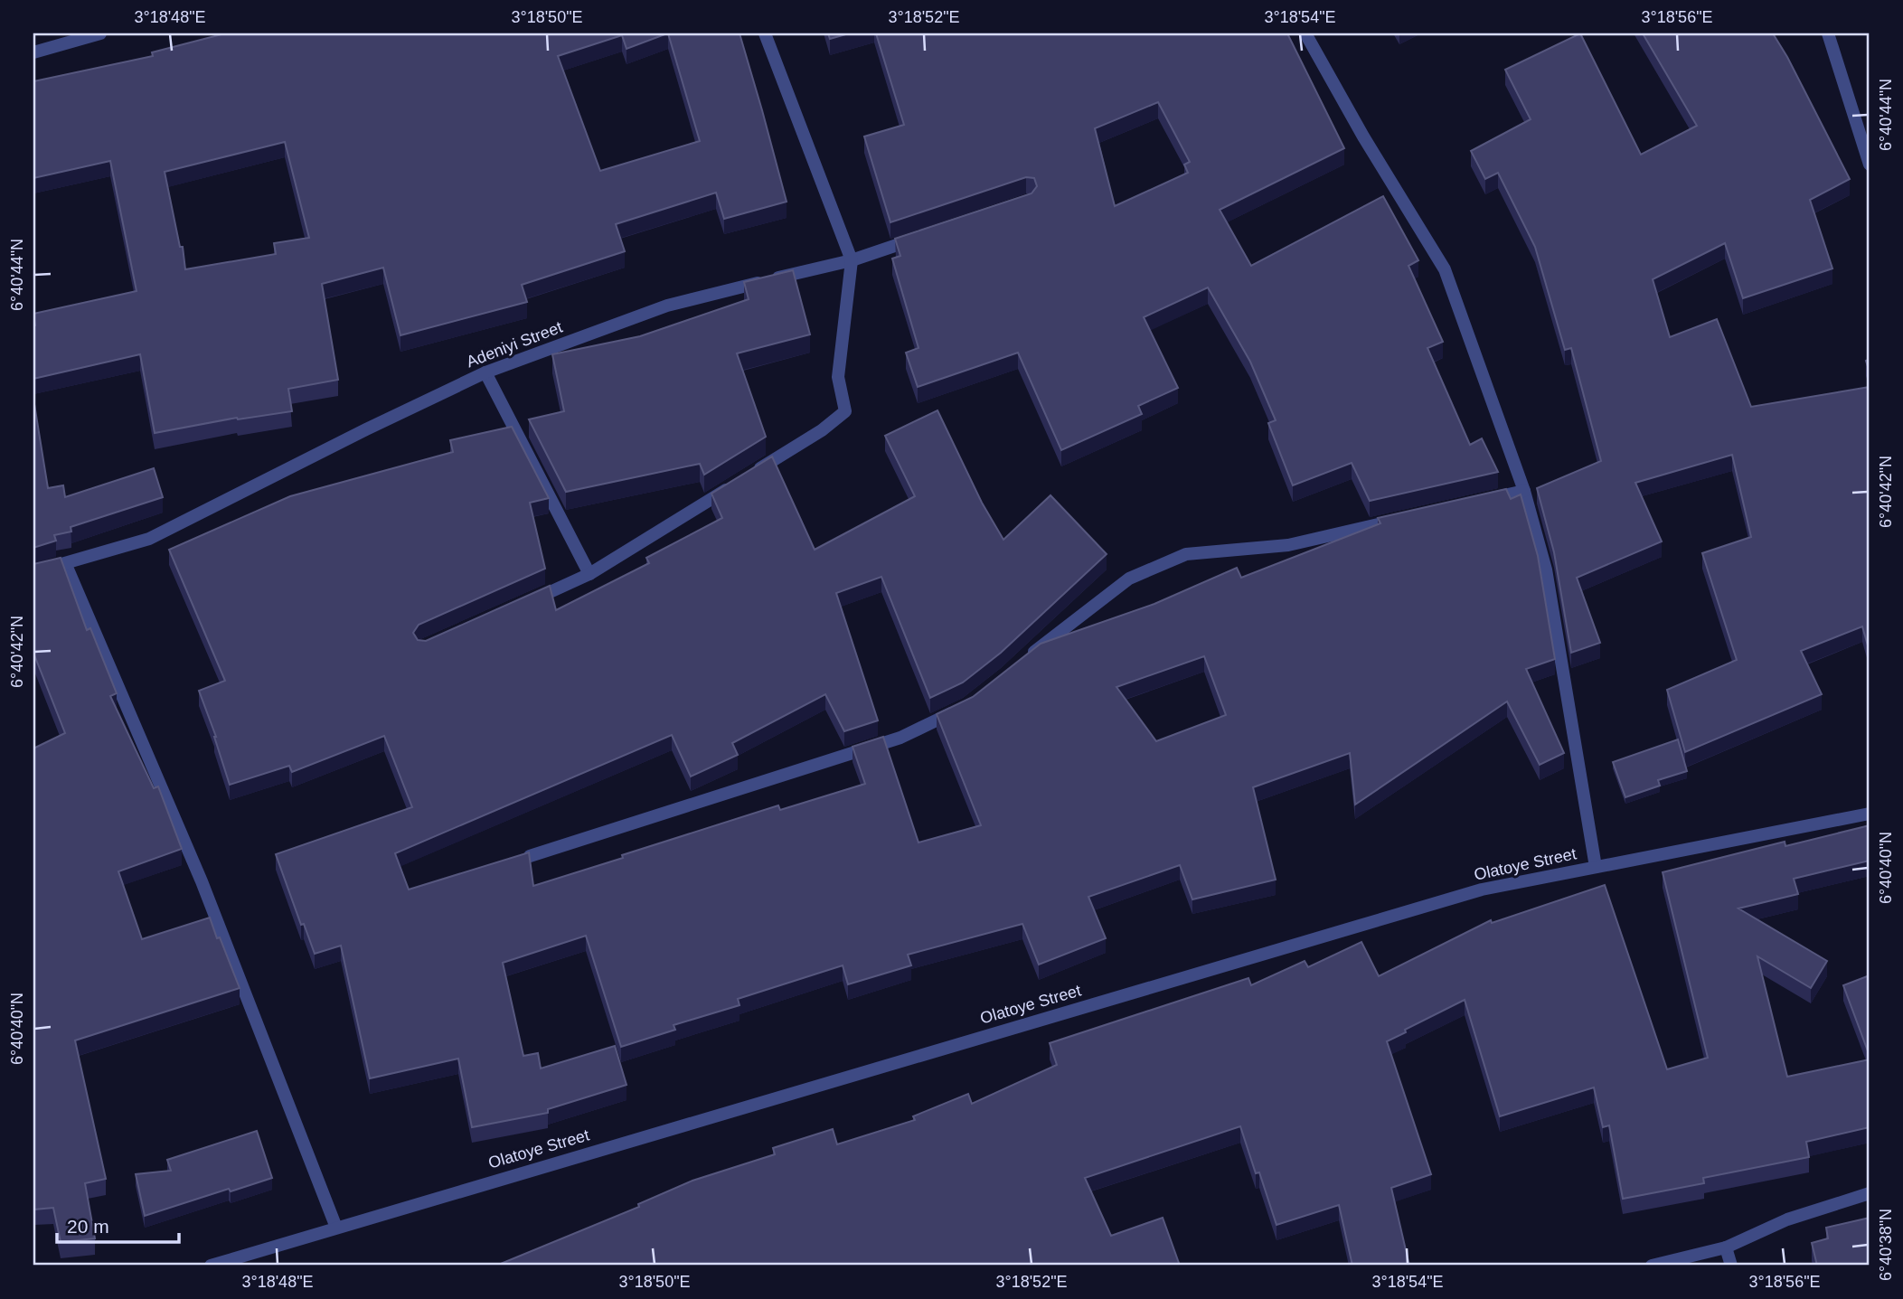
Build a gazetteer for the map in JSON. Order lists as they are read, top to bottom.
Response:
{
  "streets": {
    "street": ["Adeniyi Street", "Olatoye Street"]
  },
  "scale_bar": "20 m",
  "coordinates": [
    "3°18'48\"E",
    "3°18'50\"E",
    "3°18'52\"E",
    "3°18'54\"E",
    "3°18'56\"E",
    "6°40'44\"N",
    "6°40'42\"N",
    "6°40'40\"N",
    "6°40'38\"N"
  ]
}
